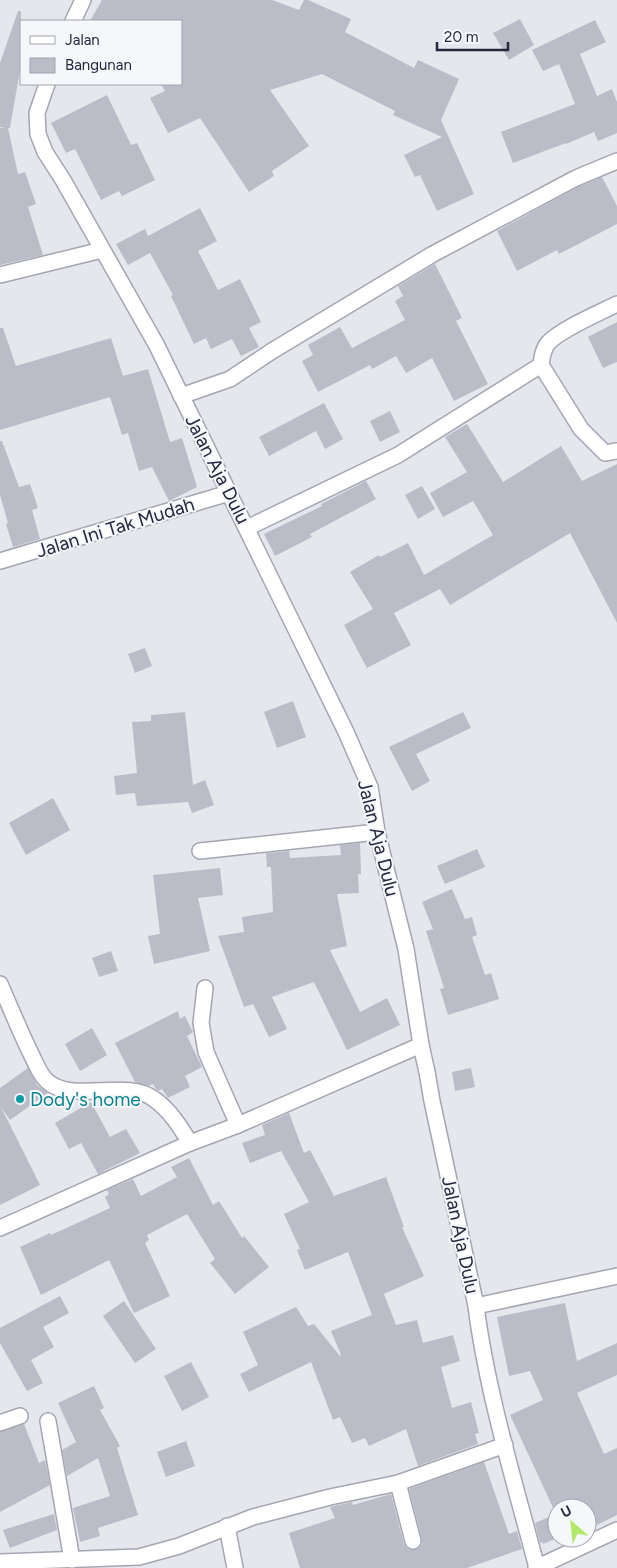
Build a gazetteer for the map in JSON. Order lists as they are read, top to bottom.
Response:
{
  "streets": {
    "street": ["Jalan Aja Dulu", "Jalan Ini Tak Mudah"]
  },
  "crossings": [
    ["Jalan Aja Dulu", "Jalan Ini Tak Mudah"]
  ],
  "places": ["Dody's home"],
  "legend": ["Jalan", "Bangunan"],
  "scale_bar": "20 m",
  "north": "top left"
}
